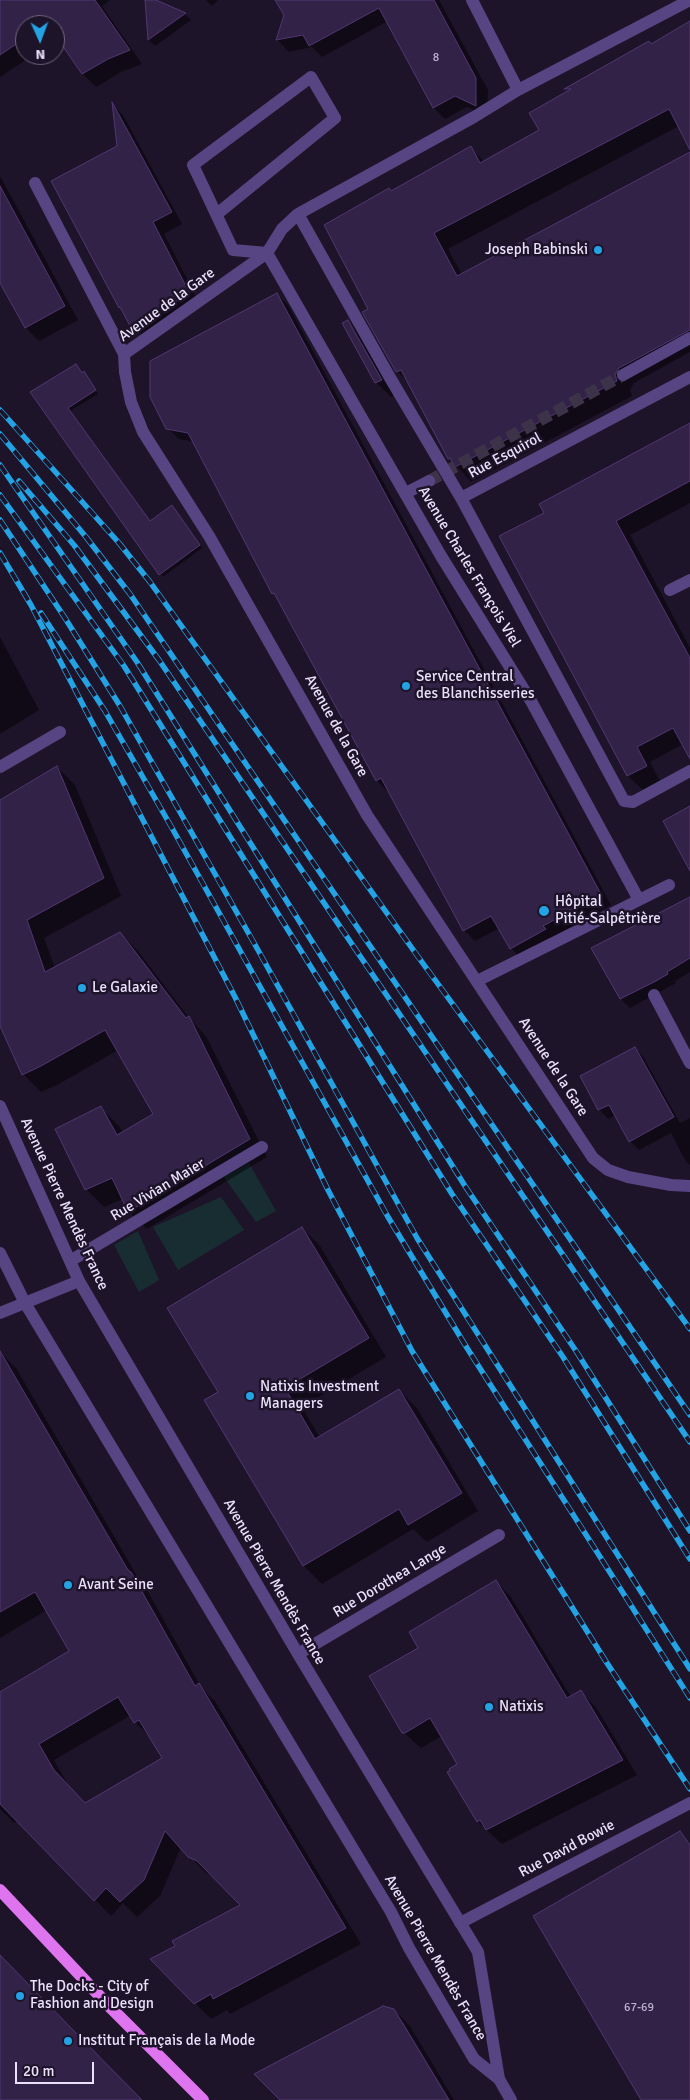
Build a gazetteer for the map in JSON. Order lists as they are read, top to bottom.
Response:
{
  "streets": {
    "street": [
      "Avenue de la Gare",
      "Rue Esquirol",
      "Avenue Charles François Viel",
      "Rue Vivian Maier",
      "Avenue Pierre Mendès France",
      "Rue Dorothea Lange",
      "Rue David Bowie"
    ]
  },
  "crossings": [
    ["Avenue de la Gare", "Avenue Charles François Viel"],
    ["Rue Vivian Maier", "Avenue Pierre Mendès France"],
    ["Avenue Pierre Mendès France", "Rue Dorothea Lange"],
    ["Avenue Pierre Mendès France", "Rue David Bowie"]
  ],
  "places": [
    "Joseph Babinski",
    "Service Central des Blanchisseries",
    "Hôpital Pitié-Salpêtrière",
    "Le Galaxie",
    "Natixis Investment Managers",
    "Avant Seine",
    "Natixis",
    "The Docks - City of Fashion and Design",
    "Institut Français de la Mode"
  ],
  "house_numbers": ["8", "67-69"],
  "scale_bar": "20 m",
  "north": "bottom"
}
